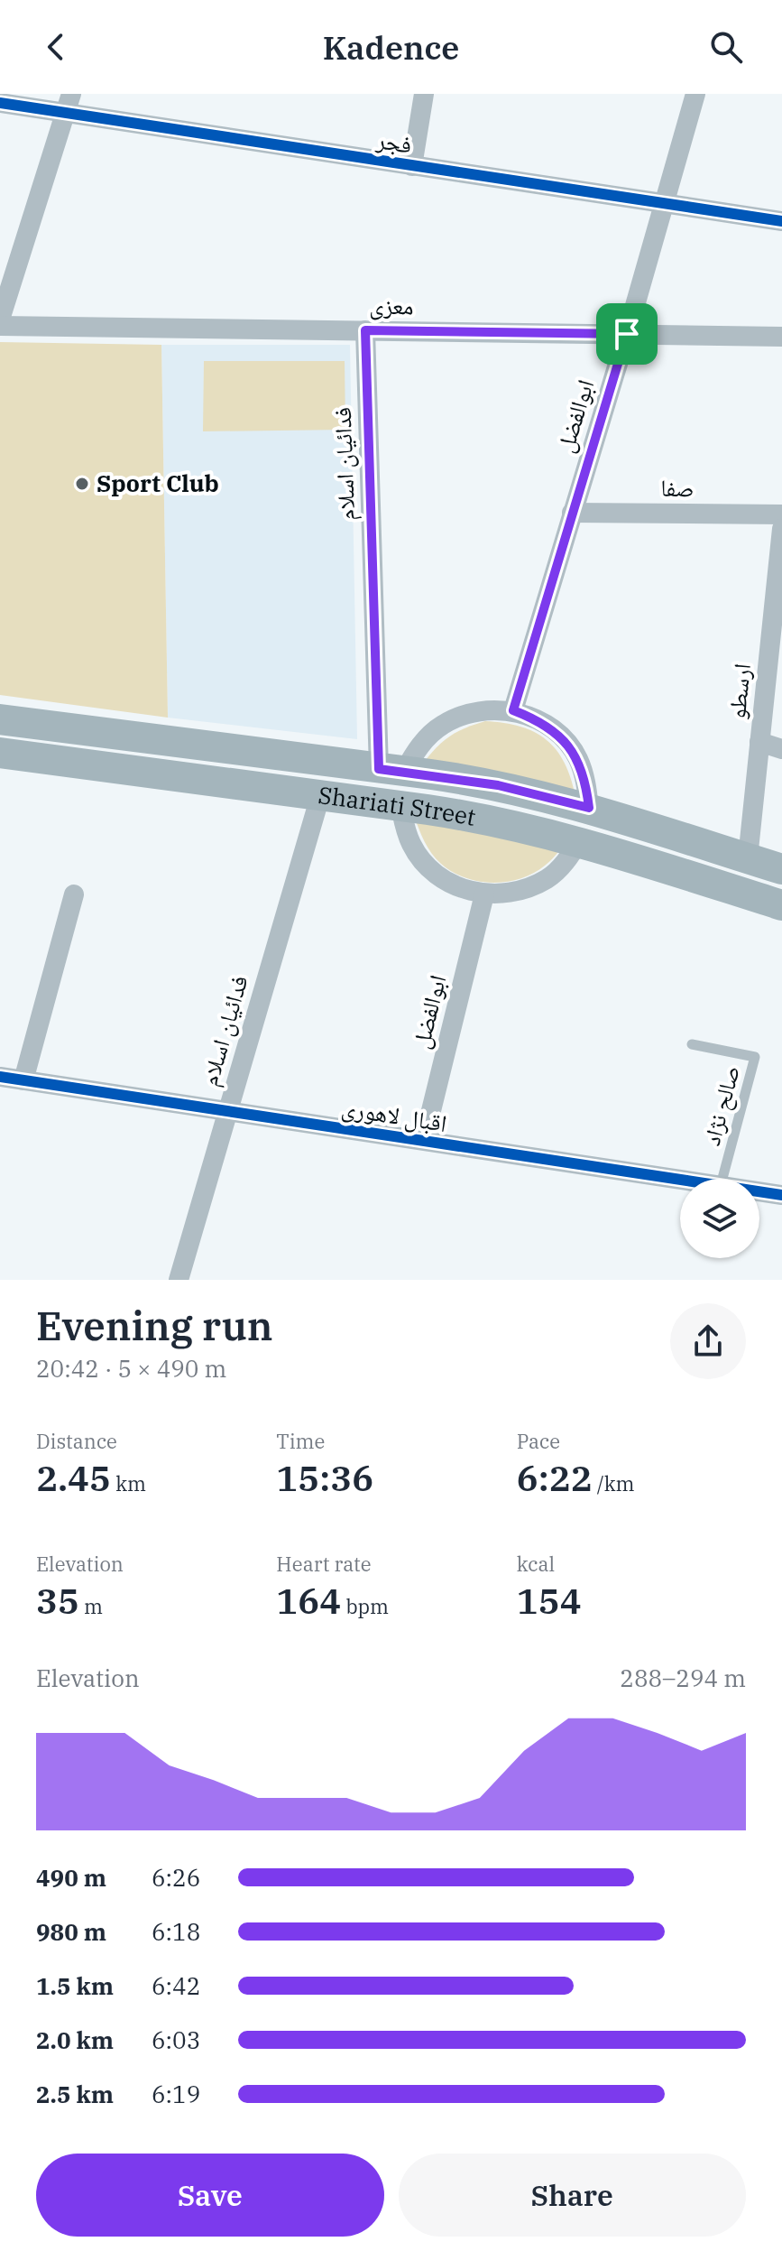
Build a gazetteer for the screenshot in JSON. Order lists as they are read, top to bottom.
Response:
{
  "streets": {
    "main road": ["Shariati Street"],
    "street": [
      "فجر",
      "معزی",
      "ابوالفضل",
      "فدائیان اسلام",
      "صفا",
      "ارسطو",
      "اقبال لاهوری"
    ],
    "lane": ["صالح نژاد"]
  },
  "crossings": [
    ["فجر", "ابوالفضل"],
    ["معزی", "ابوالفضل"],
    ["معزی", "فدائیان اسلام"],
    ["ابوالفضل", "صفا"],
    ["ابوالفضل", "اقبال لاهوری"],
    ["فدائیان اسلام", "Shariati Street"],
    ["فدائیان اسلام", "اقبال لاهوری"],
    ["ارسطو", "Shariati Street"]
  ],
  "places": ["Sport Club"],
  "page": {
    "header": "Kadence",
    "heading": ["Evening run", "20:42 · 5 × 490 m"],
    "stats": [
      ["Distance", "2.45 km"],
      ["Time", "15:36"],
      ["Pace", "6:22 /km"],
      ["Elevation", "35 m"],
      ["Heart rate", "164 bpm"],
      ["kcal", "154"]
    ],
    "chart": ["Elevation", "288–294 m"],
    "list": [
      {
        "name": "490 m",
        "note": "6:26"
      },
      {
        "name": "980 m",
        "note": "6:18"
      },
      {
        "name": "1.5 km",
        "note": "6:42"
      },
      {
        "name": "2.0 km",
        "note": "6:03"
      },
      {
        "name": "2.5 km",
        "note": "6:19"
      }
    ],
    "buttons": ["Save", "Share"]
  }
}
